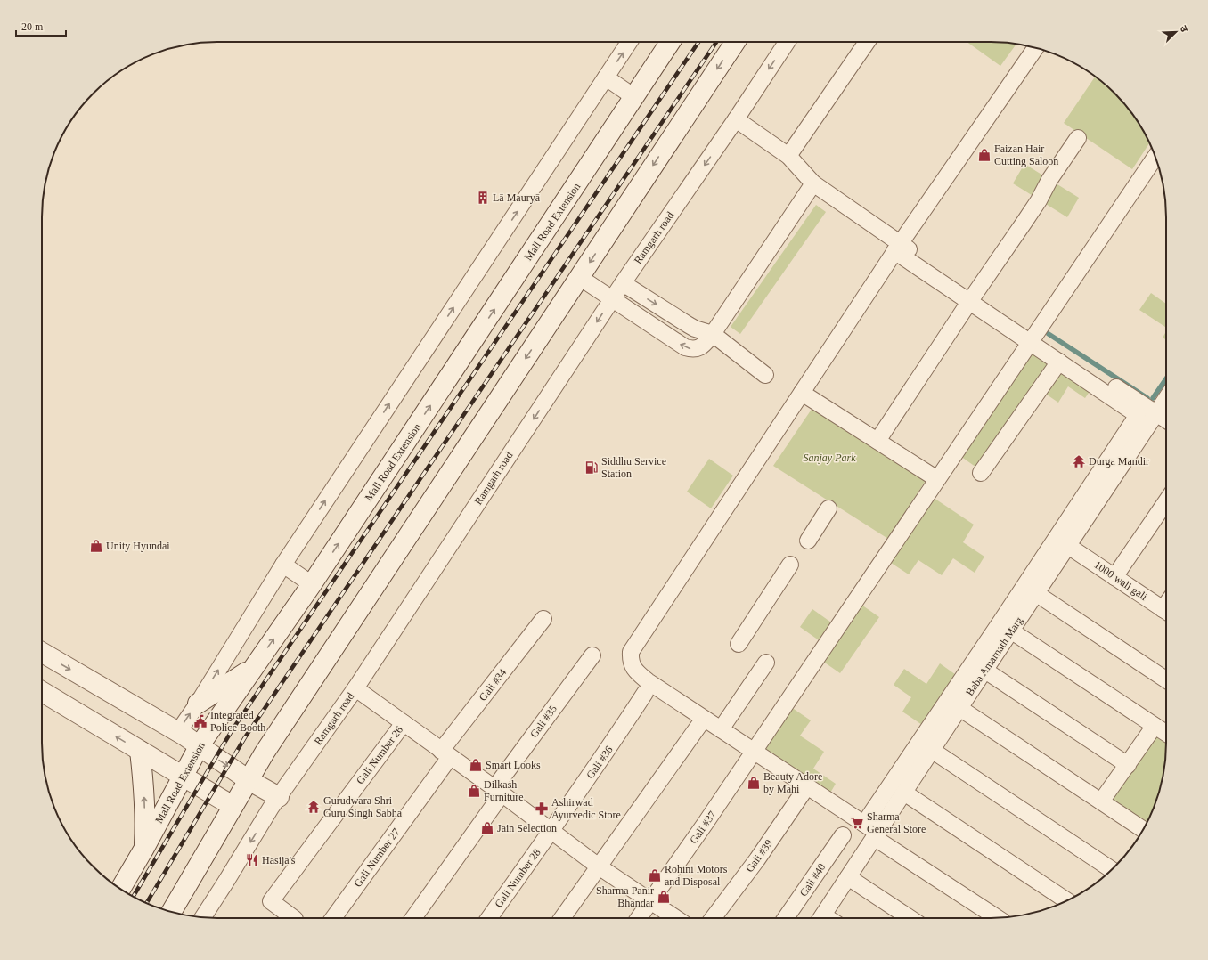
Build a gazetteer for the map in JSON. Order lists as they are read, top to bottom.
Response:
{
  "streets": {
    "main road": ["Mall Road Extension"],
    "street": [
      "Ramgarh road",
      "1000 wali gali",
      "Baba Amarnath Marg",
      "Gali #34",
      "Gali #35",
      "Gali Number 26",
      "Gali #36",
      "Gali #37",
      "Gali #39",
      "Gali Number 27",
      "Gali Number 28",
      "Gali #40"
    ]
  },
  "crossings": [
    ["1000 wali gali", "Baba Amarnath Marg"],
    ["Gali #34", "Gali Number 27"],
    ["Gali #36", "Gali Number 28"]
  ],
  "parks": ["Sanjay Park"],
  "places": {
    "shop": [
      "Faizan Hair Cutting Saloon",
      "Unity Hyundai",
      "Smart Looks",
      "Beauty Adore by Mahi",
      "Dilkash Furniture",
      "Jain Selection",
      "Rohini Motors and Disposal",
      "Sharma Panir Bhandar"
    ],
    "building": ["Lā Mauryā"],
    "temple": ["Durga Mandir", "Gurudwara Shri Guru Singh Sabha"],
    "fuel station": ["Siddhu Service Station"],
    "public building": ["Integrated Police Booth"],
    "pharmacy": ["Ashirwad Ayurvedic Store"],
    "supermarket": ["Sharma General Store"],
    "restaurant": ["Hasija's"]
  },
  "scale_bar": "20 m",
  "north": "top right"
}
